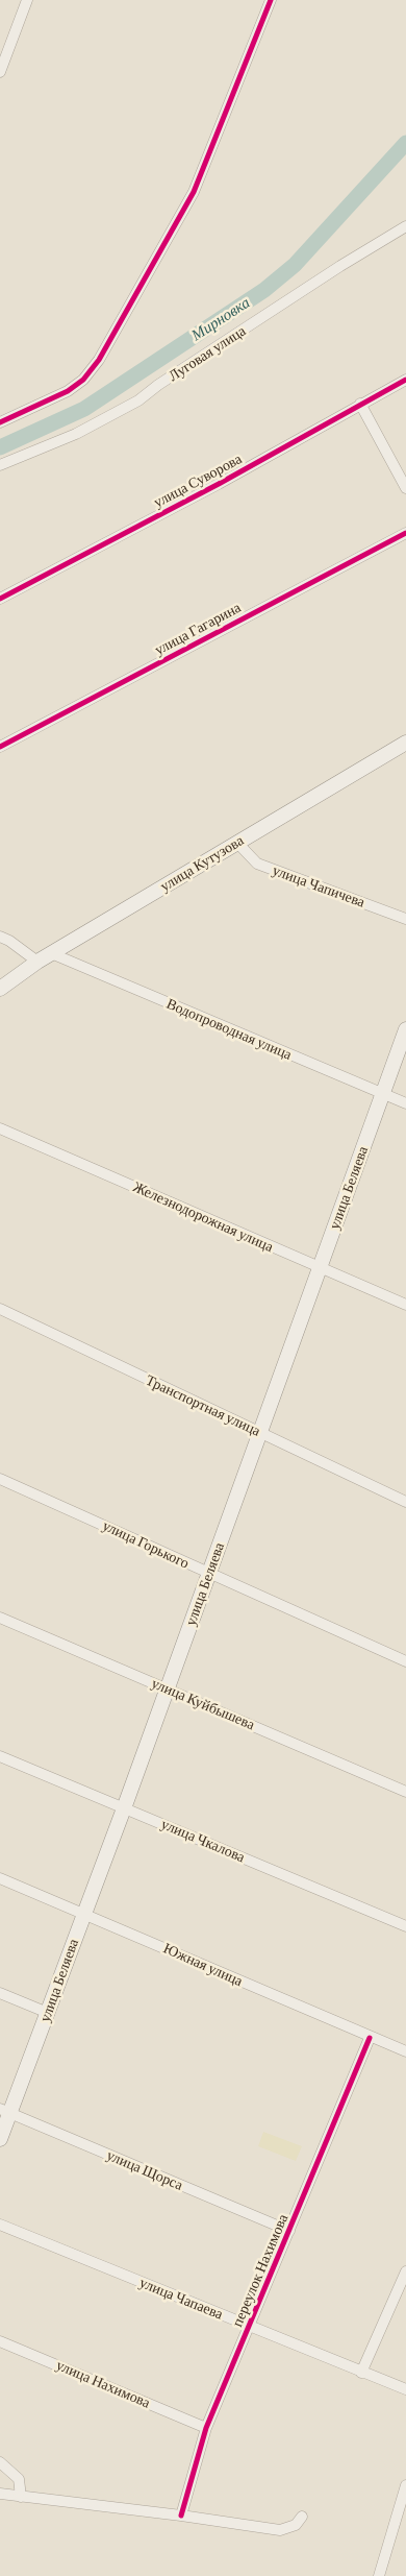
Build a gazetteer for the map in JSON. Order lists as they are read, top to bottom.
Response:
{
  "streets": {
    "main road": ["улица Кутузова", "улица Беляева"],
    "street": [
      "Луговая улица",
      "улица Суворова",
      "улица Гагарина",
      "улица Чапичева",
      "Водопроводная улица",
      "Железнодорожная улица",
      "Транспортная улица",
      "улица Горького",
      "улица Куйбышева",
      "улица Чкалова",
      "Южная улица",
      "улица Щорса",
      "переулок Нахимова",
      "улица Чапаева",
      "улица Нахимова"
    ]
  },
  "crossings": [
    ["улица Кутузова", "улица Чапичева"],
    ["улица Кутузова", "Водопроводная улица"],
    ["Водопроводная улица", "улица Беляева"],
    ["улица Беляева", "Железнодорожная улица"],
    ["улица Беляева", "Транспортная улица"],
    ["улица Беляева", "улица Горького"],
    ["улица Беляева", "улица Куйбышева"],
    ["улица Беляева", "улица Чкалова"],
    ["улица Беляева", "Южная улица"],
    ["улица Беляева", "улица Щорса"],
    ["Южная улица", "переулок Нахимова"],
    ["улица Щорса", "переулок Нахимова"],
    ["переулок Нахимова", "улица Чапаева"],
    ["переулок Нахимова", "улица Нахимова"]
  ],
  "water": ["Мирновка"]
}
